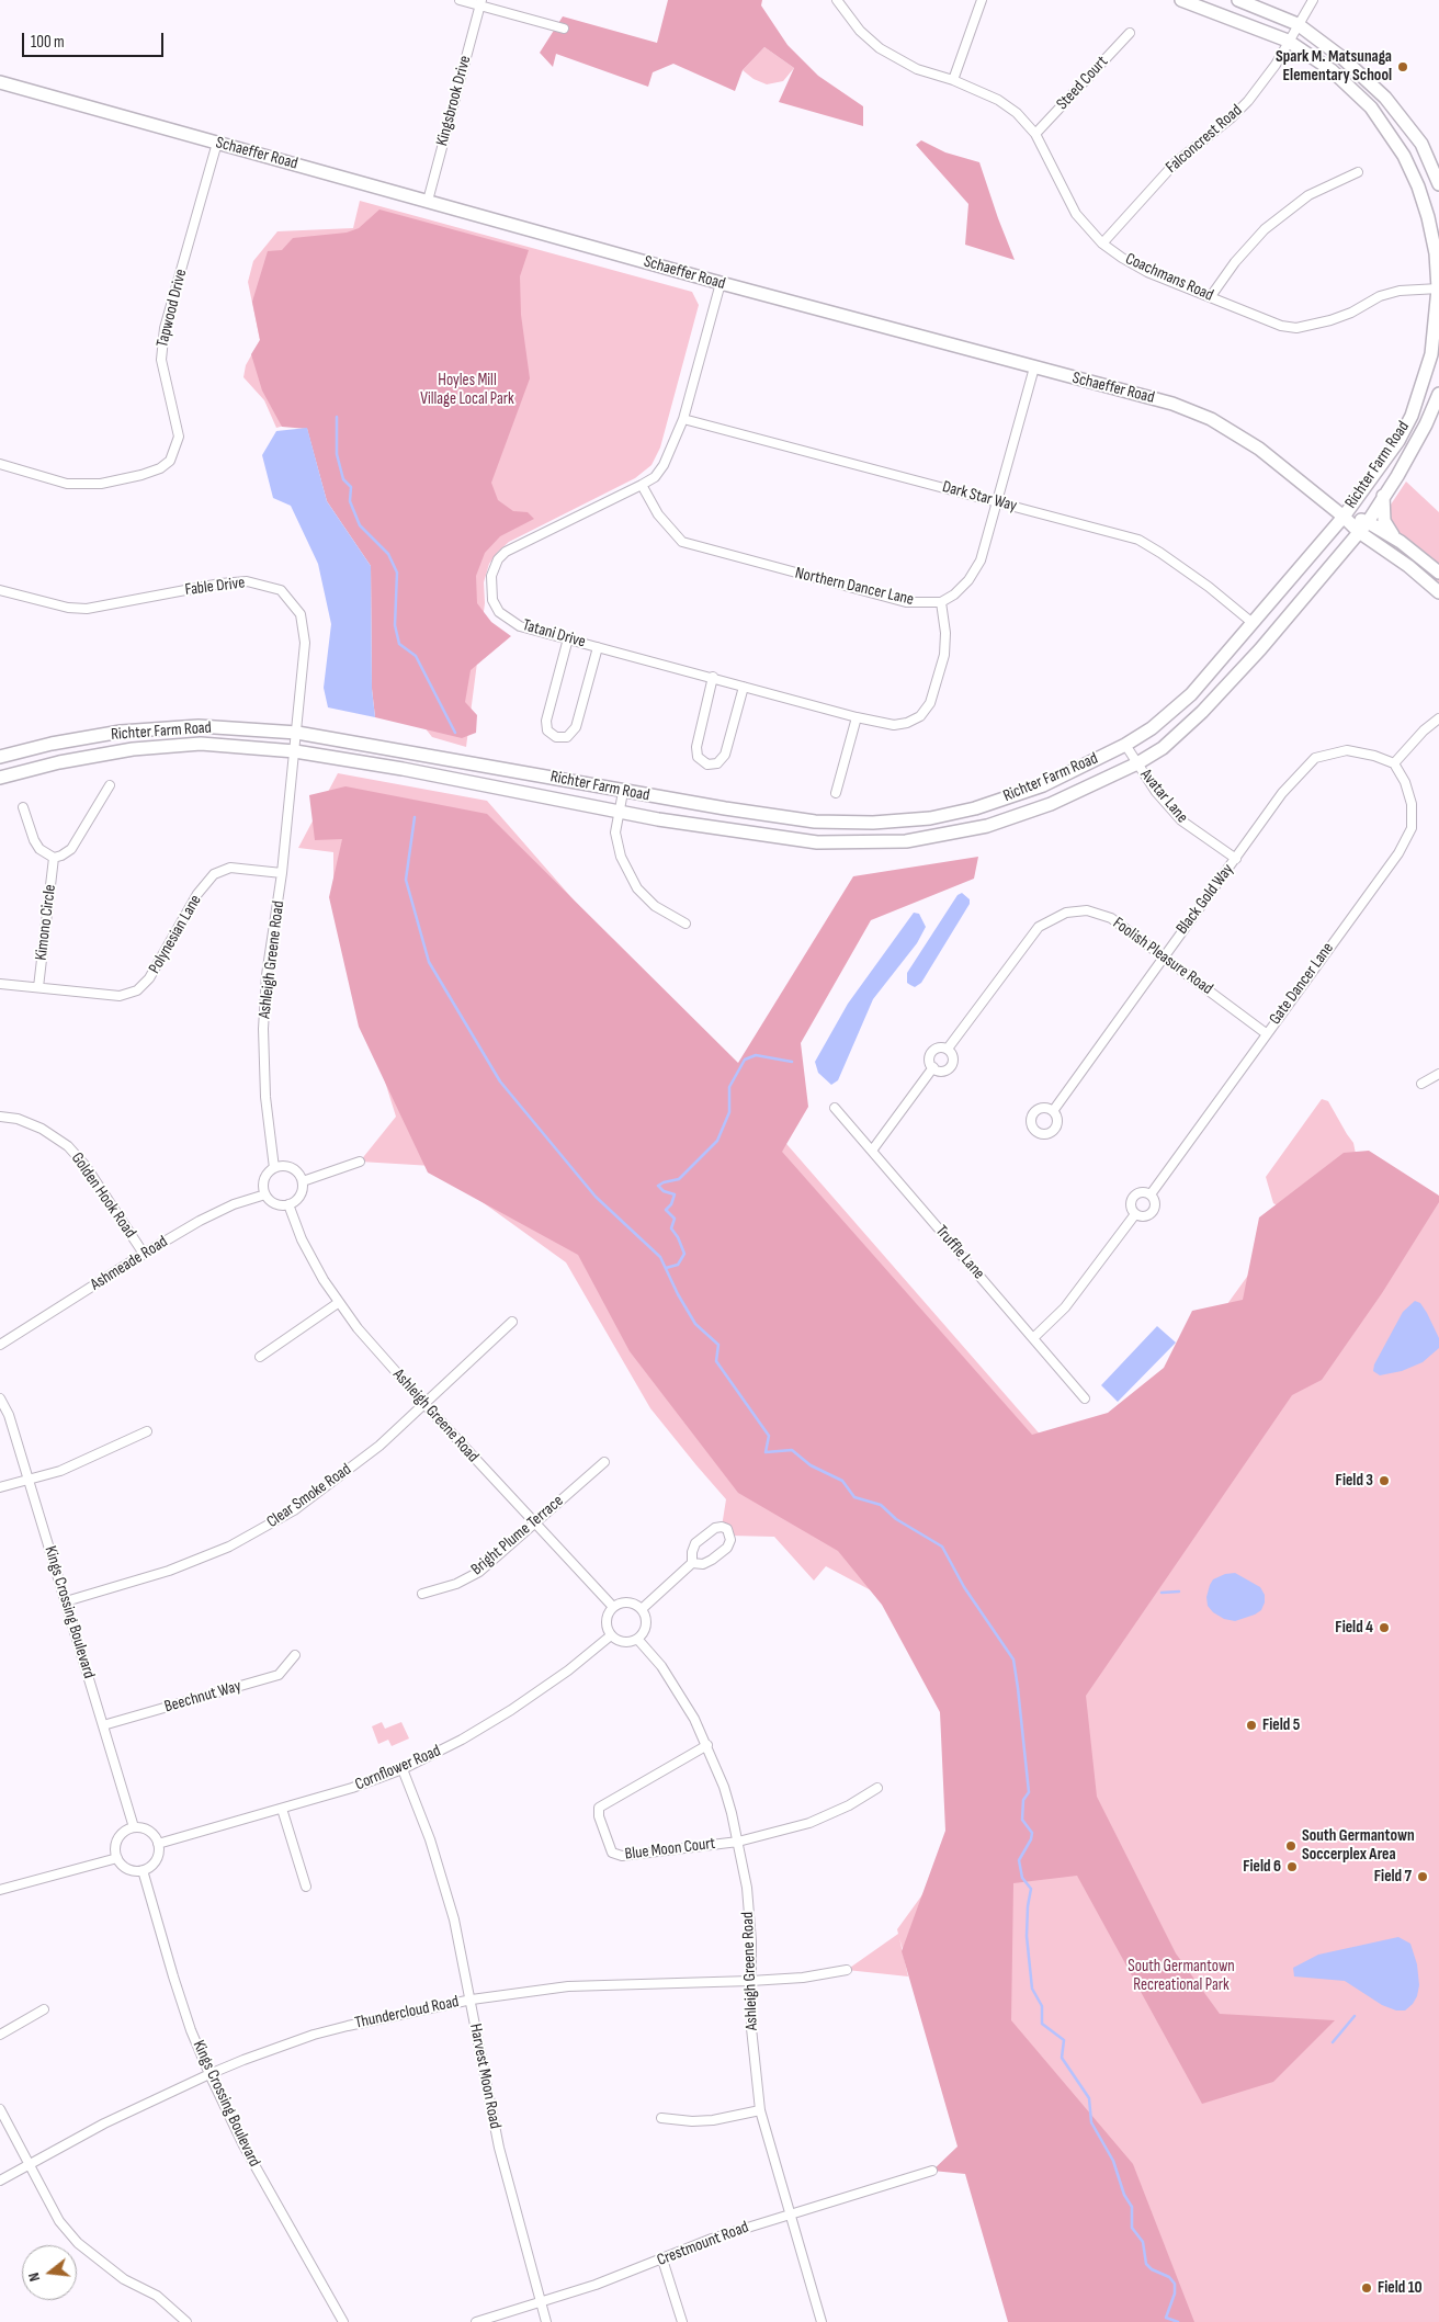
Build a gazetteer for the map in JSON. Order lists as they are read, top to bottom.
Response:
{
  "streets": {
    "main road": ["Schaeffer Road", "Richter Farm Road"],
    "street": [
      "Steed Court",
      "Kingsbrook Drive",
      "Falconcrest Road",
      "Coachmans Road",
      "Tapwood Drive",
      "Dark Star Way",
      "Fable Drive",
      "Northern Dancer Lane",
      "Tatani Drive",
      "Avatar Lane",
      "Black Gold Way",
      "Kimono Circle",
      "Polynesian Lane",
      "Foolish Pleasure Road",
      "Ashleigh Greene Road",
      "Gate Dancer Lane",
      "Golden Hook Road",
      "Truffle Lane",
      "Ashmeade Road",
      "Clear Smoke Road",
      "Bright Plume Terrace",
      "Kings Crossing Boulevard",
      "Beechnut Way",
      "Cornflower Road",
      "Blue Moon Court",
      "Thundercloud Road",
      "Harvest Moon Road",
      "Crestmount Road"
    ]
  },
  "crossings": [
    ["Steed Court", "Coachmans Road"],
    ["Kingsbrook Drive", "Schaeffer Road"],
    ["Falconcrest Road", "Coachmans Road"],
    ["Falconcrest Road", "Richter Farm Road"],
    ["Schaeffer Road", "Tapwood Drive"],
    ["Schaeffer Road", "Richter Farm Road"],
    ["Schaeffer Road", "Tatani Drive"],
    ["Coachmans Road", "Richter Farm Road"],
    ["Richter Farm Road", "Dark Star Way"],
    ["Richter Farm Road", "Fable Drive"],
    ["Richter Farm Road", "Avatar Lane"],
    ["Richter Farm Road", "Ashleigh Greene Road"],
    ["Dark Star Way", "Tatani Drive"],
    ["Fable Drive", "Ashleigh Greene Road"],
    ["Northern Dancer Lane", "Tatani Drive"],
    ["Avatar Lane", "Black Gold Way"],
    ["Black Gold Way", "Foolish Pleasure Road"],
    ["Black Gold Way", "Gate Dancer Lane"],
    ["Kimono Circle", "Polynesian Lane"],
    ["Polynesian Lane", "Ashleigh Greene Road"],
    ["Foolish Pleasure Road", "Gate Dancer Lane"],
    ["Foolish Pleasure Road", "Truffle Lane"],
    ["Ashleigh Greene Road", "Ashmeade Road"],
    ["Ashleigh Greene Road", "Clear Smoke Road"],
    ["Ashleigh Greene Road", "Bright Plume Terrace"],
    ["Ashleigh Greene Road", "Cornflower Road"],
    ["Ashleigh Greene Road", "Blue Moon Court"],
    ["Ashleigh Greene Road", "Thundercloud Road"],
    ["Ashleigh Greene Road", "Crestmount Road"],
    ["Gate Dancer Lane", "Truffle Lane"],
    ["Golden Hook Road", "Ashmeade Road"],
    ["Clear Smoke Road", "Kings Crossing Boulevard"],
    ["Kings Crossing Boulevard", "Beechnut Way"],
    ["Kings Crossing Boulevard", "Cornflower Road"],
    ["Kings Crossing Boulevard", "Thundercloud Road"],
    ["Cornflower Road", "Harvest Moon Road"],
    ["Thundercloud Road", "Harvest Moon Road"],
    ["Harvest Moon Road", "Crestmount Road"]
  ],
  "parks": ["Hoyles Mill Village Local Park", "South Germantown Recreational Park"],
  "places": [
    "Spark M. Matsunaga Elementary School",
    "Field 3",
    "Field 4",
    "Field 5",
    "South Germantown Soccerplex Area",
    "Field 6",
    "Field 7",
    "Field 10"
  ],
  "scale_bar": "100 m",
  "north": "left"
}
